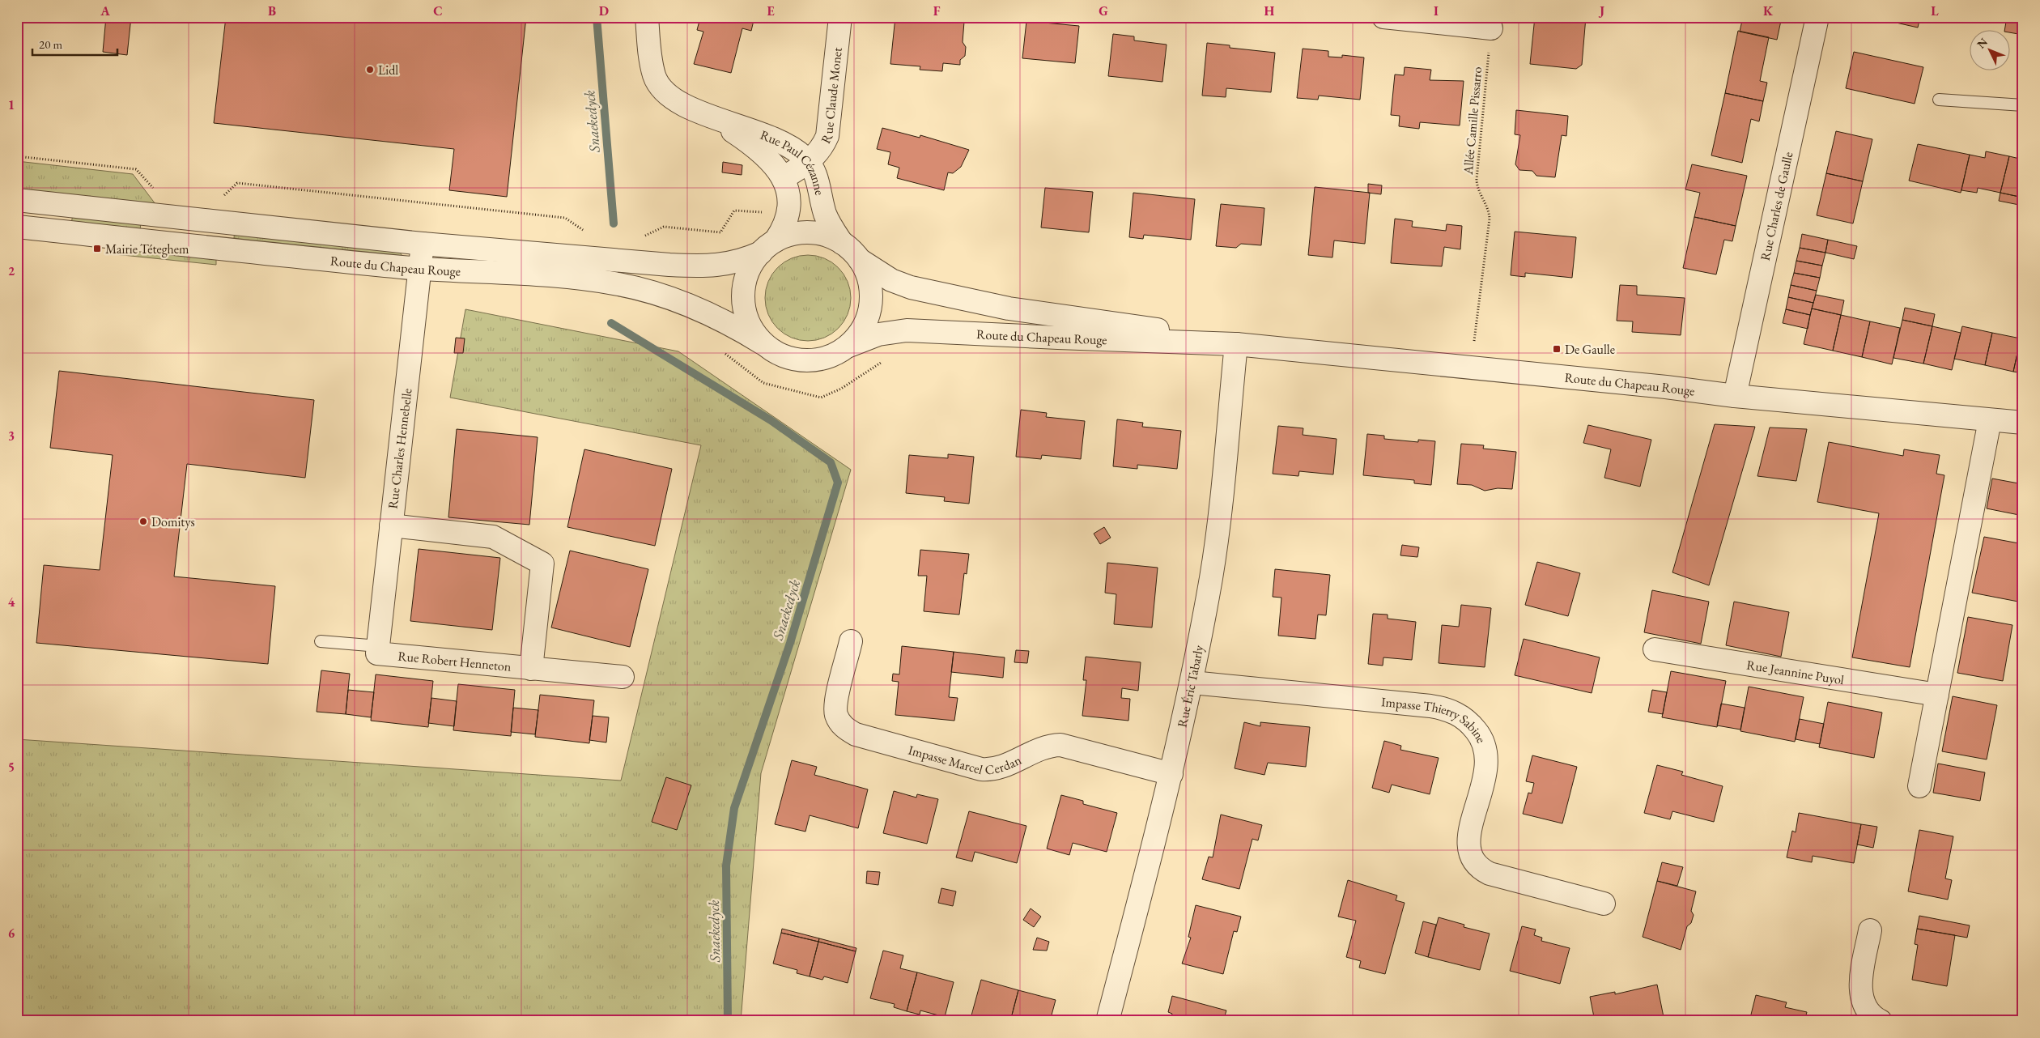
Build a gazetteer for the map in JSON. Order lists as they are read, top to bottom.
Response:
{
  "streets": {
    "street": [
      "Rue Claude Monet",
      "Rue Paul Cézanne",
      "Rue Charles de Gaulle",
      "Route du Chapeau Rouge",
      "Rue Charles Hennebelle",
      "Rue Robert Henneton",
      "Rue Jeannine Puyol",
      "Rue Éric Tabarly",
      "Impasse Thierry Sabine",
      "Impasse Marcel Cerdan"
    ],
    "path": ["Allée Camille Pissarro"]
  },
  "crossings": [
    ["Rue Claude Monet", "Rue Paul Cézanne"],
    ["Allée Camille Pissarro", "Route du Chapeau Rouge"],
    ["Rue Paul Cézanne", "Route du Chapeau Rouge"],
    ["Rue Charles de Gaulle", "Route du Chapeau Rouge"],
    ["Route du Chapeau Rouge", "Rue Charles Hennebelle"],
    ["Route du Chapeau Rouge", "Rue Éric Tabarly"],
    ["Rue Charles Hennebelle", "Rue Robert Henneton"],
    ["Rue Éric Tabarly", "Impasse Thierry Sabine"],
    ["Rue Éric Tabarly", "Impasse Marcel Cerdan"]
  ],
  "water": ["Snaekedyck"],
  "places": {
    "other": ["Lidl", "Domitys"],
    "transit": ["Mairie Téteghem", "De Gaulle"]
  },
  "scale_bar": "20 m",
  "north": "top left",
  "grid": {
    "columns": [
      "A",
      "B",
      "C",
      "D",
      "E",
      "F",
      "G",
      "H",
      "I",
      "J",
      "K",
      "L"
    ],
    "rows": [
      "1",
      "2",
      "3",
      "4",
      "5",
      "6"
    ]
  }
}
